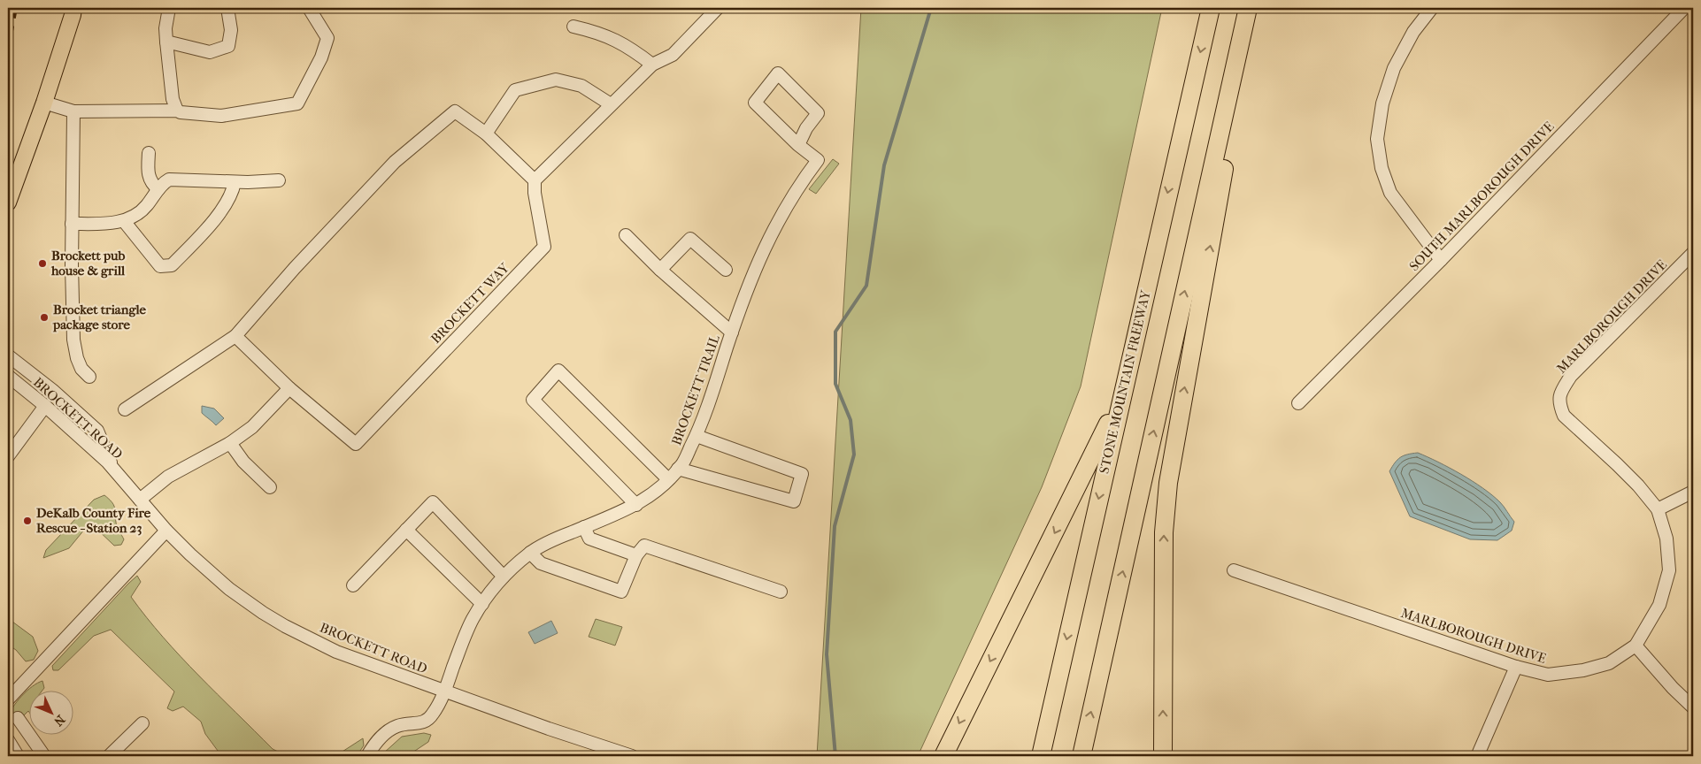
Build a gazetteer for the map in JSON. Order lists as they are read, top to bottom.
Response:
{
  "streets": {
    "highway": ["STONE MOUNTAIN FREEWAY"],
    "street": [
      "SOUTH MARLBOROUGH DRIVE",
      "BROCKETT WAY",
      "MARLBOROUGH DRIVE",
      "BROCKETT TRAIL",
      "BROCKETT ROAD"
    ]
  },
  "crossings": [
    ["BROCKETT TRAIL", "BROCKETT ROAD"]
  ],
  "places": ["Brockett pub house & grill", "Brocket triangle package store", "DeKalb County Fire Rescue - Station 23"],
  "north": "bottom right"
}
